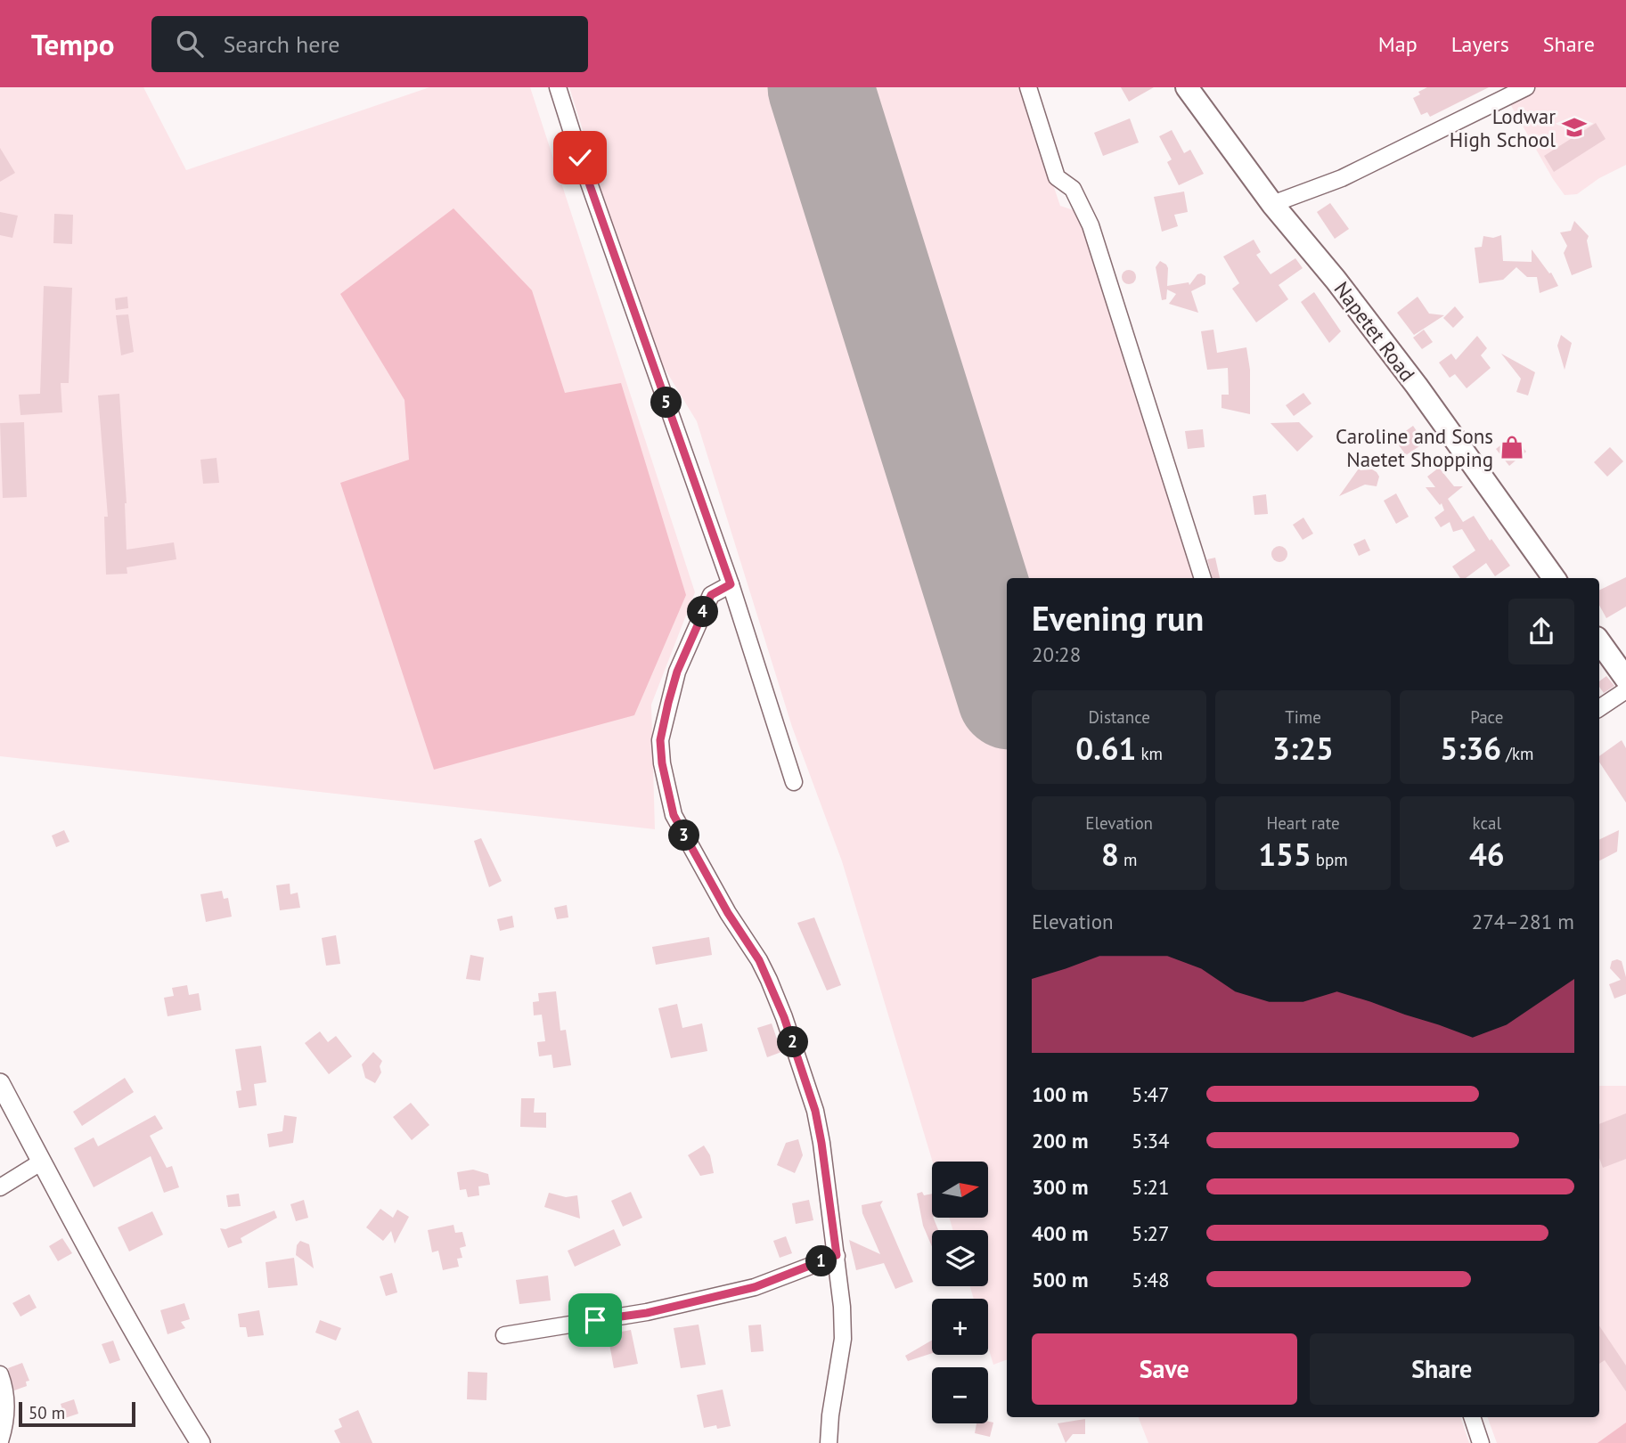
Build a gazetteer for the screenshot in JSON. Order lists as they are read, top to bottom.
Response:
{
  "streets": {
    "main road": ["Napetet Road"]
  },
  "places": {
    "school or university": ["Lodwar High School"],
    "shop": ["Caroline and Sons Naetet Shopping"]
  },
  "scale_bar": "50 m",
  "north": "right",
  "page": {
    "header": "Tempo",
    "search": "Search here",
    "nav": ["Map", "Layers", "Share"],
    "pins": [
      "5",
      "4",
      "3",
      "2",
      "1"
    ],
    "heading": ["Evening run", "20:28"],
    "stats": [
      ["Distance", "0.61 km"],
      ["Time", "3:25"],
      ["Pace", "5:36 /km"],
      ["Elevation", "8 m"],
      ["Heart rate", "155 bpm"],
      ["kcal", "46"]
    ],
    "chart": ["Elevation", "274–281 m"],
    "list": [
      {
        "name": "100 m",
        "note": "5:47"
      },
      {
        "name": "200 m",
        "note": "5:34"
      },
      {
        "name": "300 m",
        "note": "5:21"
      },
      {
        "name": "400 m",
        "note": "5:27"
      },
      {
        "name": "500 m",
        "note": "5:48"
      }
    ],
    "map_buttons": ["+", "−"],
    "buttons": ["Save", "Share"],
    "scale": "50 m"
  }
}
